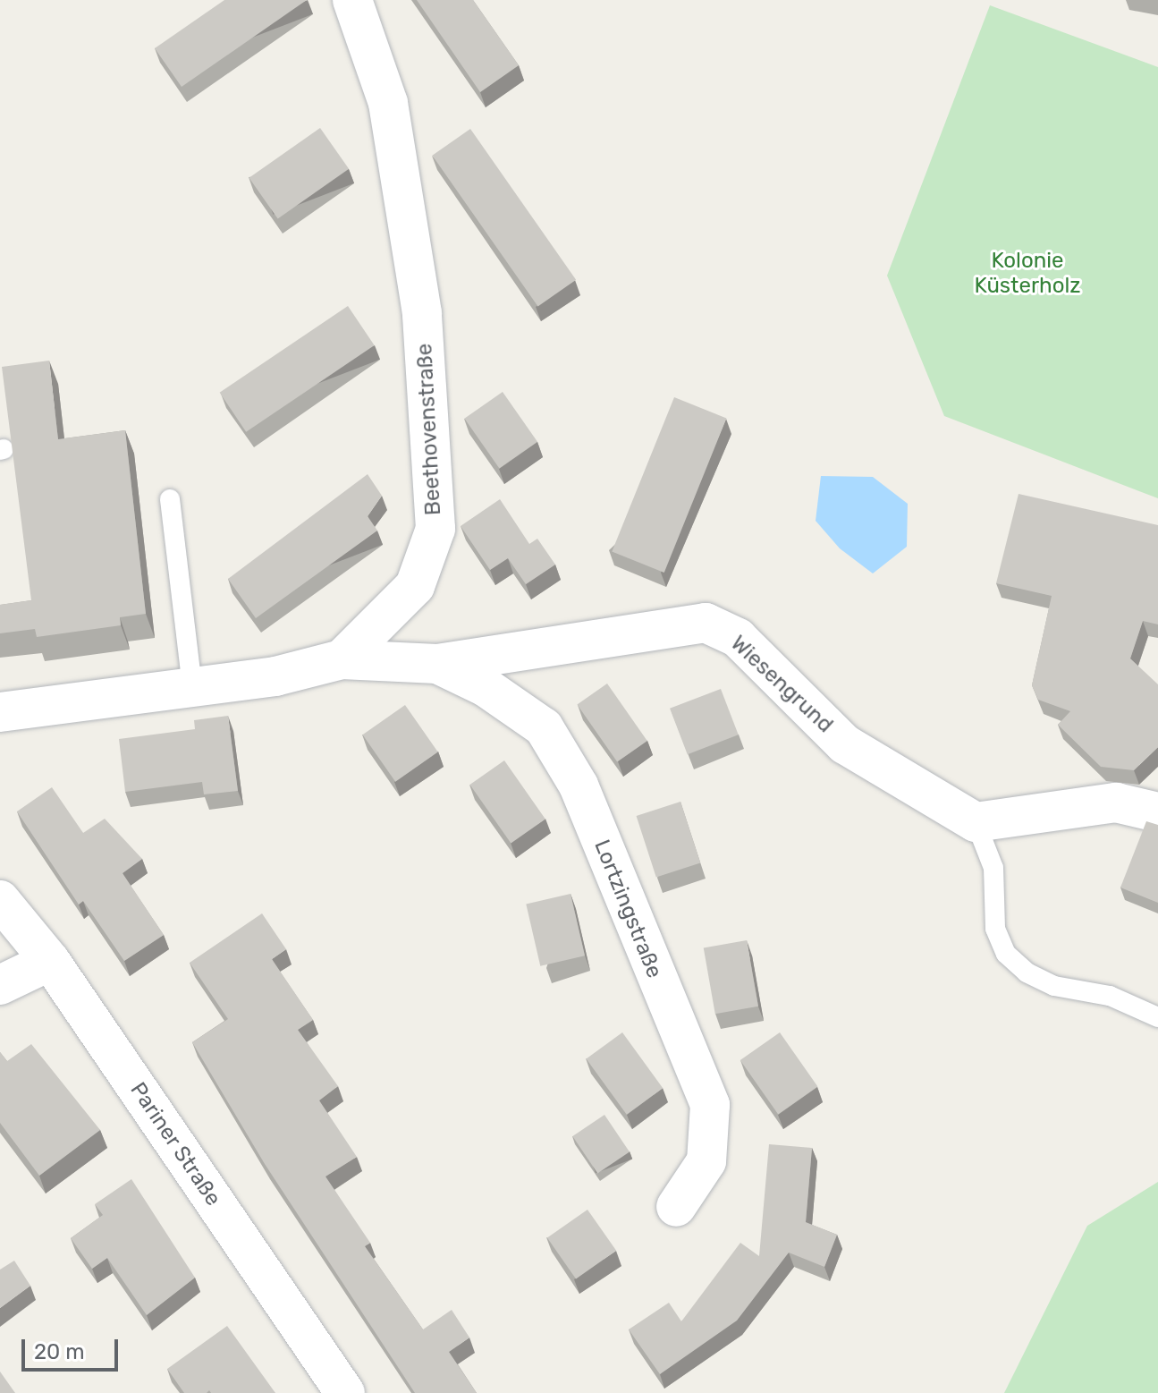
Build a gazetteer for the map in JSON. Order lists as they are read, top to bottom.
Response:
{
  "streets": {
    "street": [
      "Beethovenstraße",
      "Wiesengrund",
      "Lortzingstraße",
      "Pariner Straße"
    ]
  },
  "crossings": [
    ["Beethovenstraße", "Wiesengrund"],
    ["Wiesengrund", "Lortzingstraße"]
  ],
  "parks": ["Kolonie Küsterholz"],
  "scale_bar": "20 m"
}
